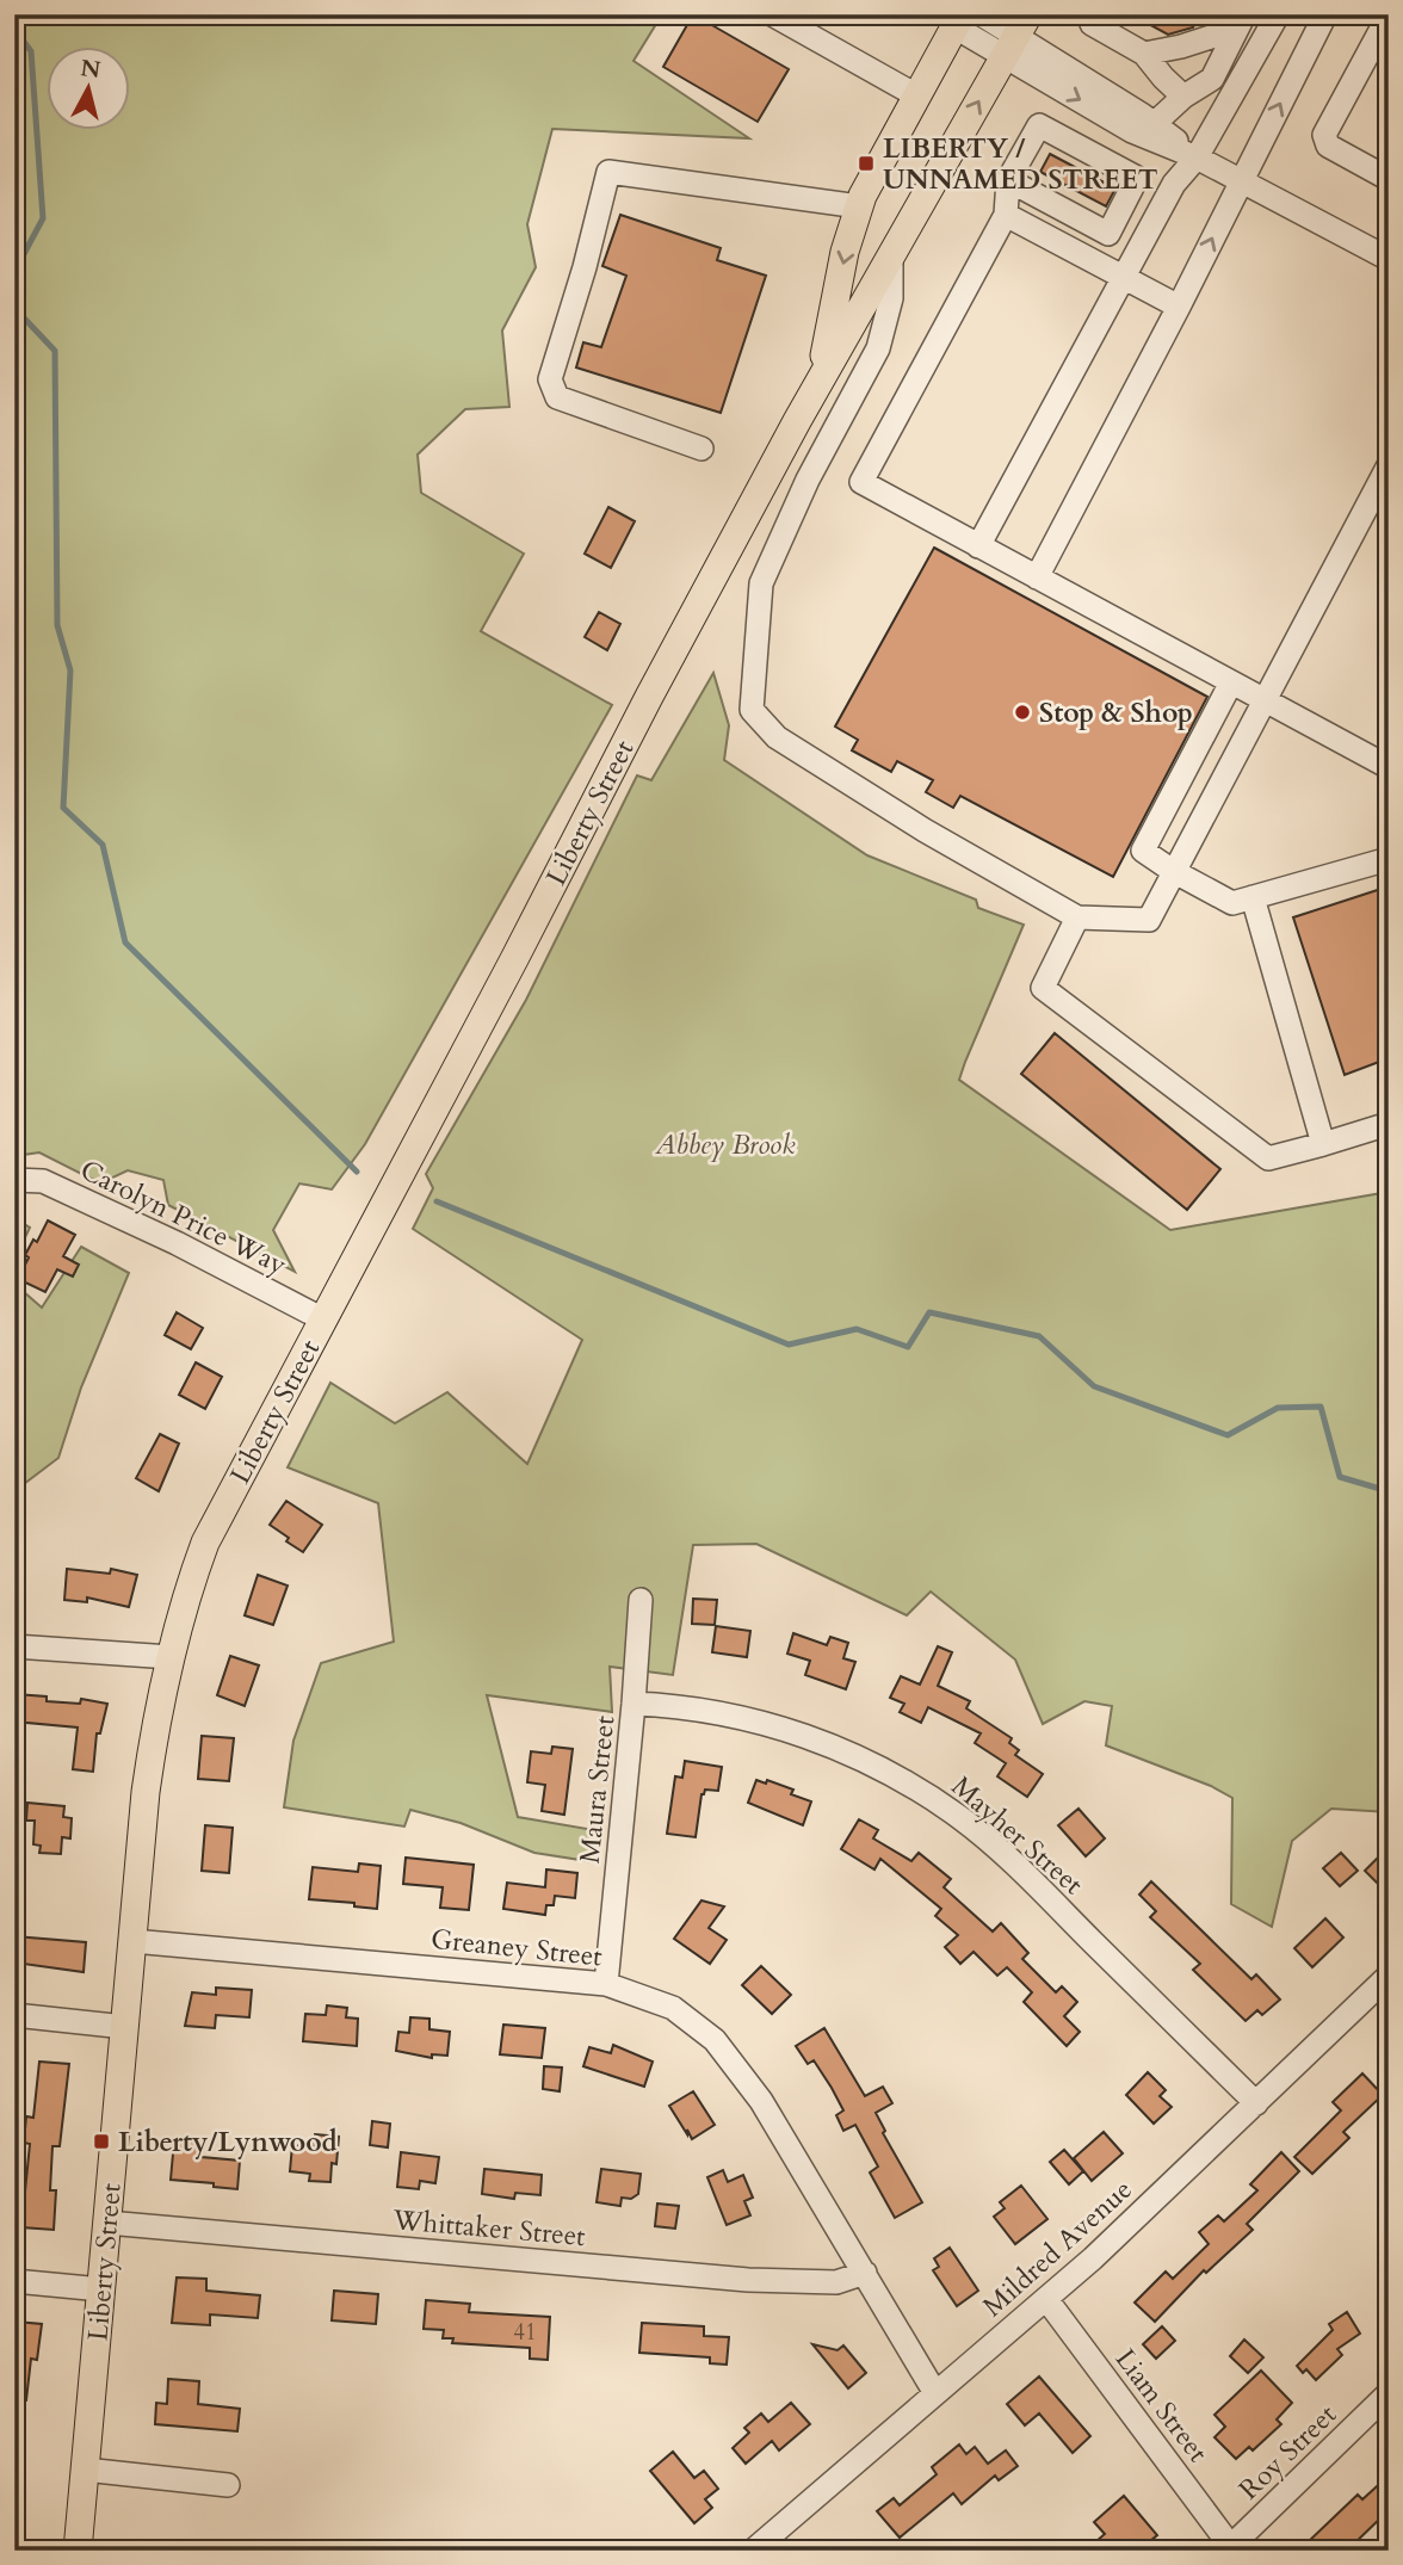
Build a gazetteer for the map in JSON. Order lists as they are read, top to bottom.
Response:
{
  "streets": {
    "main road": ["Liberty Street"],
    "street": [
      "Carolyn Price Way",
      "Maura Street",
      "Mayher Street",
      "Greaney Street",
      "Whittaker Street",
      "Mildred Avenue",
      "Liam Street",
      "Roy Street"
    ]
  },
  "crossings": [
    ["Liberty Street", "Carolyn Price Way"],
    ["Liberty Street", "Greaney Street"],
    ["Liberty Street", "Whittaker Street"],
    ["Maura Street", "Mayher Street"],
    ["Maura Street", "Greaney Street"],
    ["Mayher Street", "Mildred Avenue"],
    ["Greaney Street", "Whittaker Street"],
    ["Greaney Street", "Mildred Avenue"],
    ["Mildred Avenue", "Liam Street"],
    ["Liam Street", "Roy Street"]
  ],
  "parks": ["Abbey Brook"],
  "places": {
    "transit": ["LIBERTY / UNNAMED STREET", "Liberty/Lynwood"],
    "other": ["Stop & Shop"]
  },
  "house_numbers": ["41"],
  "north": "top"
}
